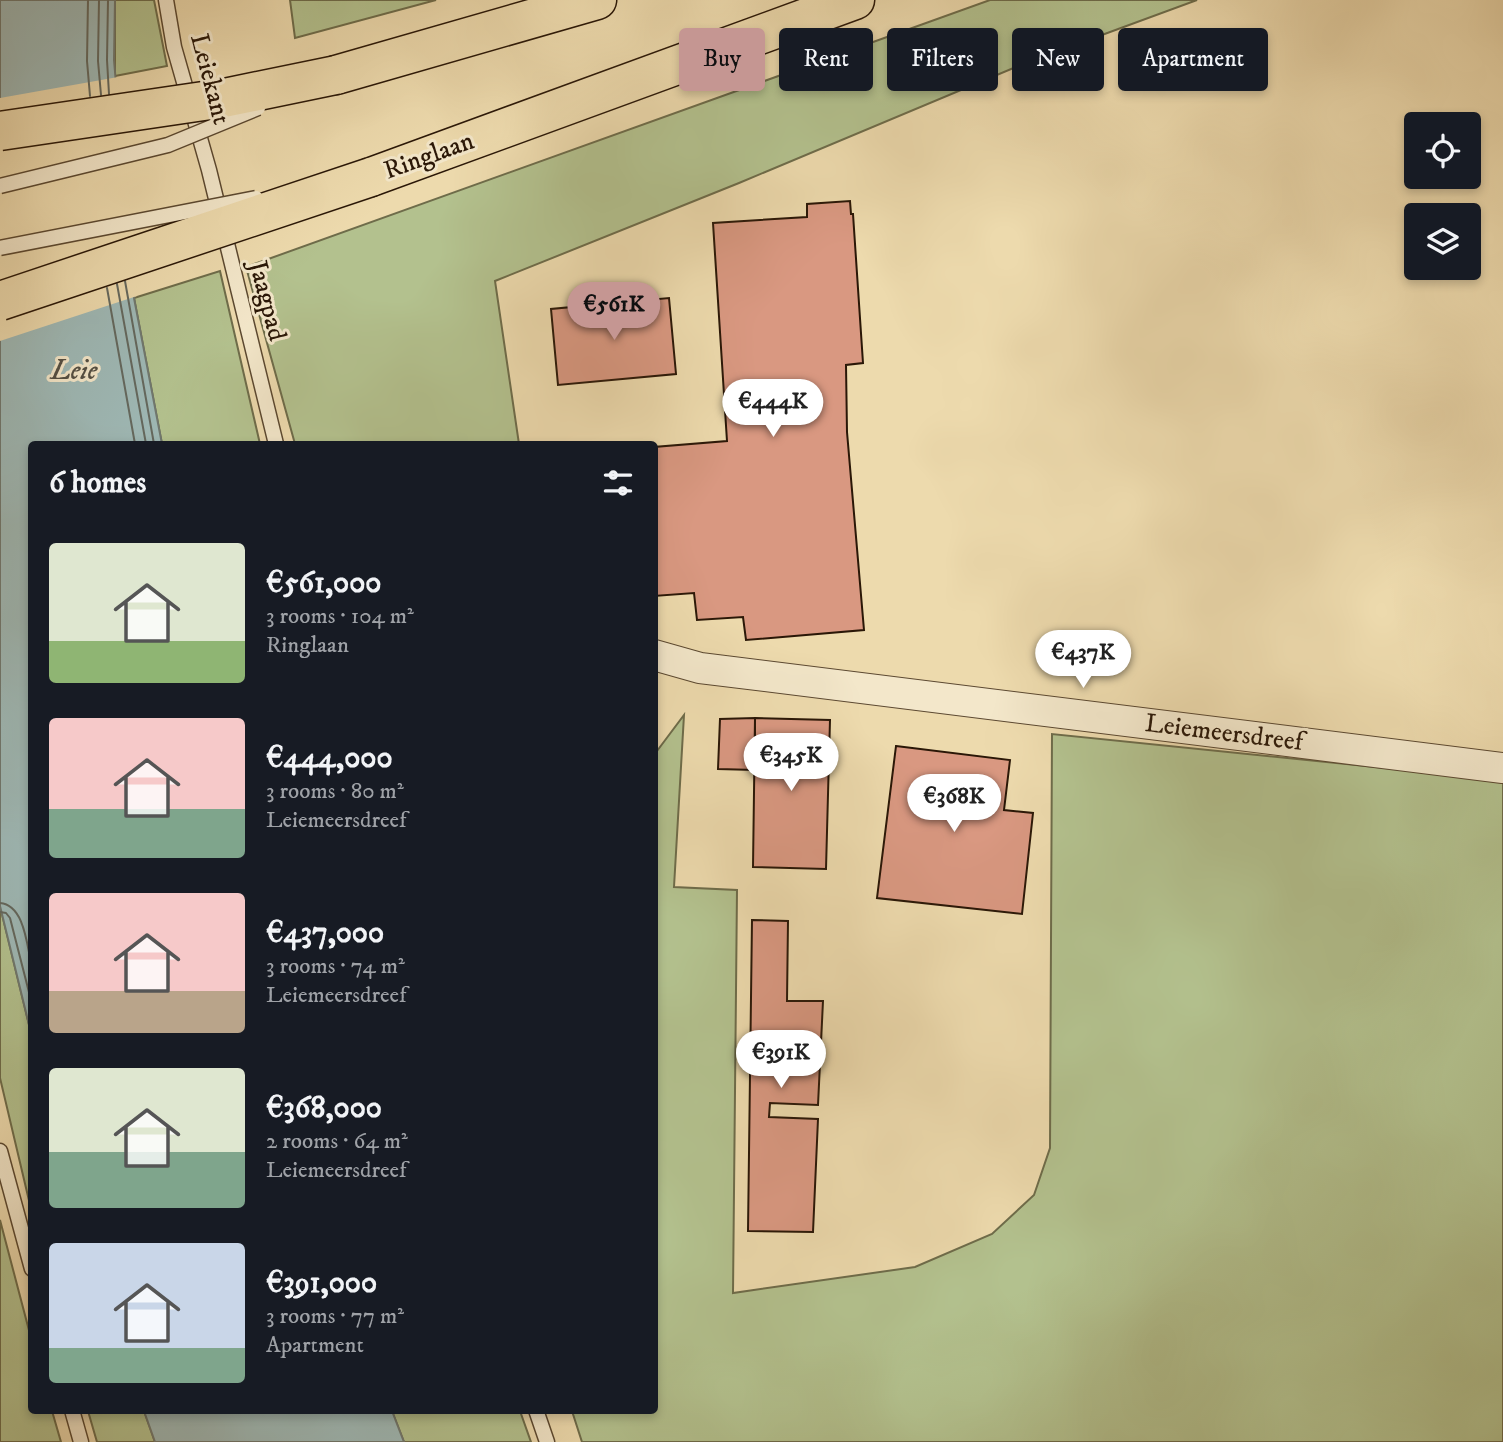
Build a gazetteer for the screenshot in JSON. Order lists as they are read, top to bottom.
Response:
{
  "streets": {
    "highway": ["Ringlaan"],
    "street": ["Leiemeersdreef"],
    "lane": ["Leiekant", "Jaagpad"]
  },
  "crossings": [
    ["Leiekant", "Jaagpad"]
  ],
  "water": ["Leie"],
  "page": {
    "chip": [
      "Buy",
      "Rent",
      "Filters",
      "New",
      "Apartment"
    ],
    "price": [
      "€561K",
      "€444K",
      "€437K",
      "€345K",
      "€368K",
      "€391K"
    ],
    "heading": "6 homes",
    "list": [
      {
        "name": "€561,000",
        "note": "3 rooms · 104 m² · Ringlaan"
      },
      {
        "name": "€444,000",
        "note": "3 rooms · 80 m² · Leiemeersdreef"
      },
      {
        "name": "€437,000",
        "note": "3 rooms · 74 m² · Leiemeersdreef"
      },
      {
        "name": "€368,000",
        "note": "2 rooms · 64 m² · Leiemeersdreef"
      },
      {
        "name": "€391,000",
        "note": "3 rooms · 77 m² · Apartment"
      }
    ]
  }
}
